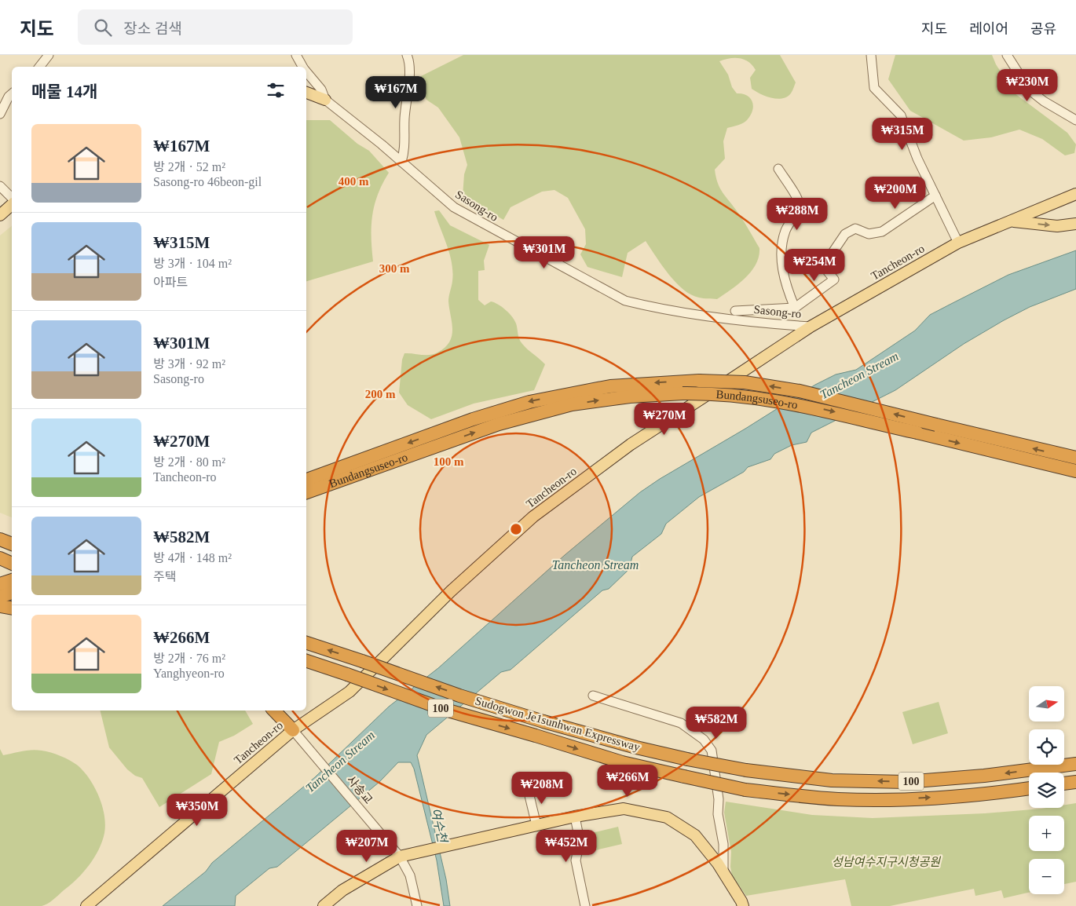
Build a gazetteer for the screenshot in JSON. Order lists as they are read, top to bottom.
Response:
{
  "streets": {
    "highway": ["Bundangsuseo-ro", "100", "Sudogwon Je1sunhwan Expressway"],
    "main road": ["Tancheon-ro"],
    "street": ["Sasong-ro", "사송교"]
  },
  "crossings": [
    ["Sasong-ro", "Tancheon-ro"],
    ["Tancheon-ro", "사송교"]
  ],
  "water": ["Tancheon Stream", "여수천"],
  "parks": ["성남여수지구시청공원"],
  "north": "right",
  "page": {
    "header": "지도",
    "search": "장소 검색",
    "nav": ["지도", "레이어", "공유"],
    "heading": "매물 14개",
    "price": [
      "₩230M",
      "₩167M",
      "₩315M",
      "₩200M",
      "₩288M",
      "₩301M",
      "₩254M",
      "₩270M",
      "₩582M",
      "₩266M",
      "₩208M",
      "₩350M",
      "₩207M",
      "₩452M"
    ],
    "list": [
      {
        "name": "₩167M",
        "note": "방 2개 · 52 m² · Sasong-ro 46beon-gil"
      },
      {
        "name": "₩315M",
        "note": "방 3개 · 104 m² · 아파트"
      },
      {
        "name": "₩301M",
        "note": "방 3개 · 92 m² · Sasong-ro"
      },
      {
        "name": "₩270M",
        "note": "방 2개 · 80 m² · Tancheon-ro"
      },
      {
        "name": "₩582M",
        "note": "방 4개 · 148 m² · 주택"
      },
      {
        "name": "₩266M",
        "note": "방 2개 · 76 m² · Yanghyeon-ro"
      }
    ],
    "map_buttons": ["+", "−"]
  },
  "rings": [
    "400 m",
    "300 m",
    "200 m",
    "100 m"
  ]
}
